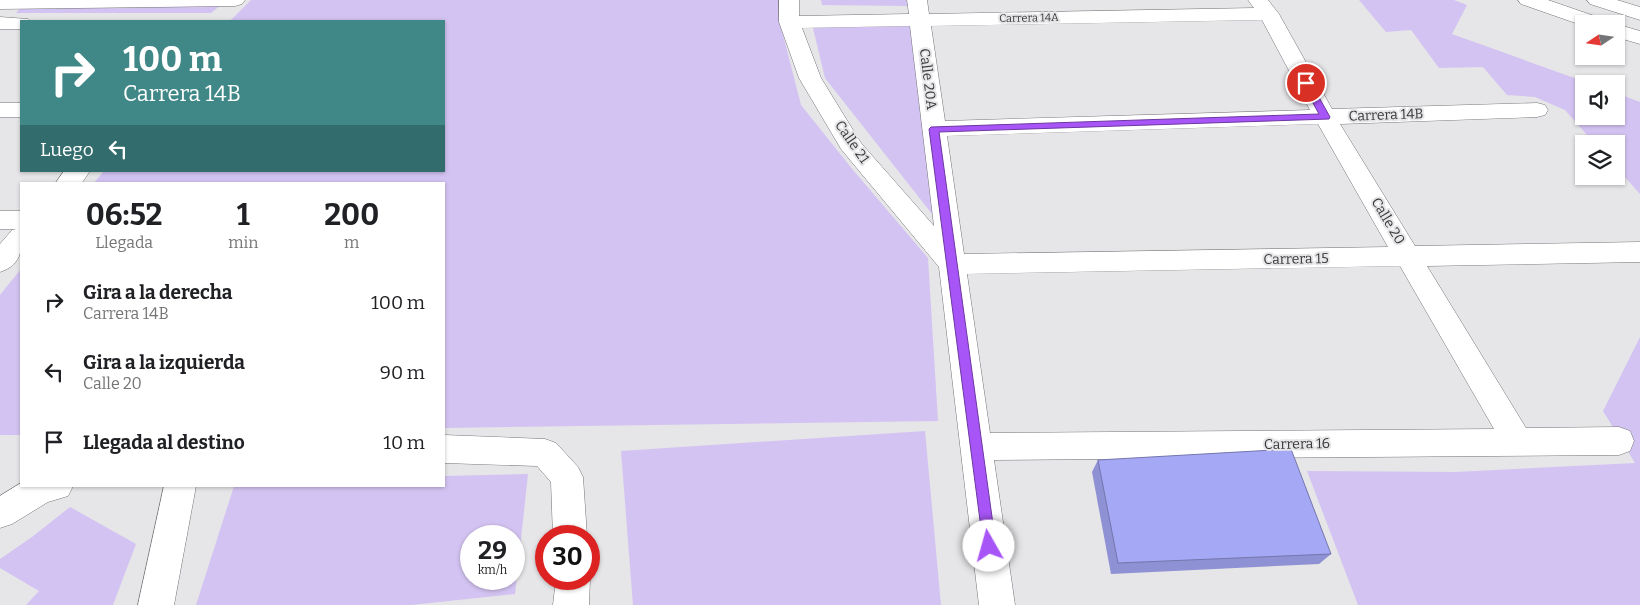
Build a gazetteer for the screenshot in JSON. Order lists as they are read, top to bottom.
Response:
{
  "streets": {
    "street": [
      "Carrera 14A",
      "Calle 20A",
      "Carrera 14B",
      "Calle 21",
      "Calle 20",
      "Carrera 15",
      "Carrera 16"
    ]
  },
  "crossings": [
    ["Carrera 14A", "Calle 20A"],
    ["Carrera 14A", "Calle 21"],
    ["Carrera 14A", "Calle 20"],
    ["Calle 20A", "Carrera 14B"],
    ["Calle 20A", "Calle 21"],
    ["Calle 20A", "Carrera 15"],
    ["Calle 20A", "Carrera 16"],
    ["Carrera 14B", "Calle 20"],
    ["Calle 21", "Carrera 15"],
    ["Calle 20", "Carrera 15"],
    ["Calle 20", "Carrera 16"]
  ],
  "north": "left",
  "page": {
    "turn": ["100 m", "Carrera 14B"],
    "then": "Luego",
    "eta": [
      "06:52",
      "Llegada",
      "1",
      "min",
      "200",
      "m"
    ],
    "list": [
      {
        "name": "Gira a la derecha",
        "note": "Carrera 14B",
        "value": "100 m"
      },
      {
        "name": "Gira a la izquierda",
        "note": "Calle 20",
        "value": "90 m"
      },
      {
        "name": "Llegada al destino",
        "value": "10 m"
      }
    ],
    "speed": "29 km/h",
    "limit": "30"
  }
}
